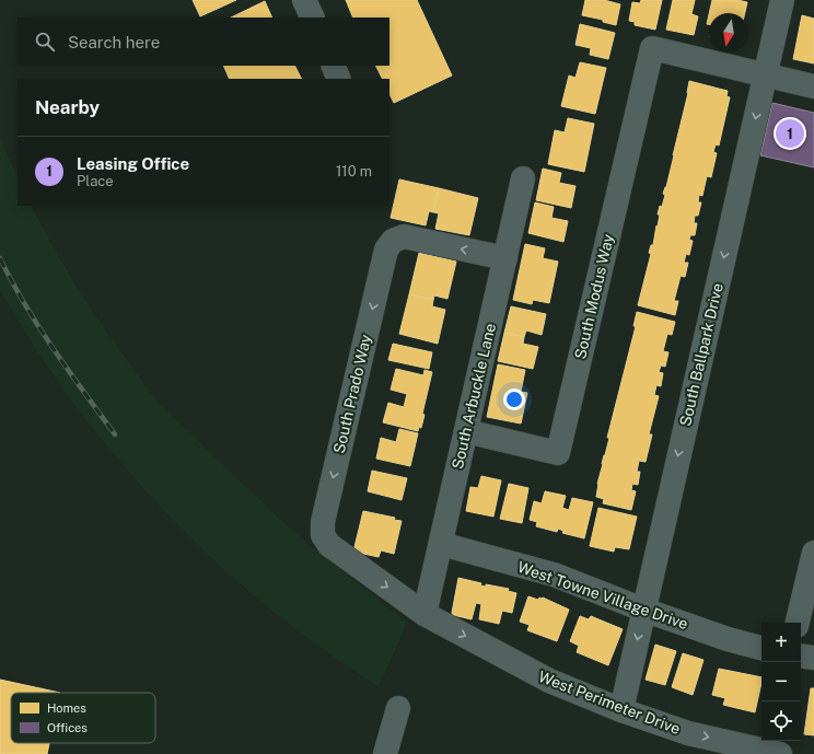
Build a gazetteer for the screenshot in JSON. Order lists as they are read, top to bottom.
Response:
{
  "streets": {
    "street": [
      "South Modus Way",
      "South Ballpark Drive",
      "South Prado Way",
      "South Arbuckle Lane",
      "West Towne Village Drive",
      "West Perimeter Drive"
    ]
  },
  "crossings": [
    ["South Modus Way", "South Ballpark Drive"],
    ["South Modus Way", "South Arbuckle Lane"],
    ["South Ballpark Drive", "West Towne Village Drive"],
    ["South Ballpark Drive", "West Perimeter Drive"],
    ["South Prado Way", "South Arbuckle Lane"],
    ["South Prado Way", "West Perimeter Drive"],
    ["South Arbuckle Lane", "West Towne Village Drive"],
    ["South Arbuckle Lane", "West Perimeter Drive"]
  ],
  "one_way": ["South Ballpark Drive", "West Perimeter Drive"],
  "legend": ["Homes", "Offices"],
  "north": "bottom",
  "page": {
    "search": "Search here",
    "heading": "Nearby",
    "pins": "1",
    "list": [
      {
        "mark": "1",
        "name": "Leasing Office",
        "note": "Place",
        "value": "110 m"
      }
    ],
    "map_buttons": ["+", "−"]
  }
}
